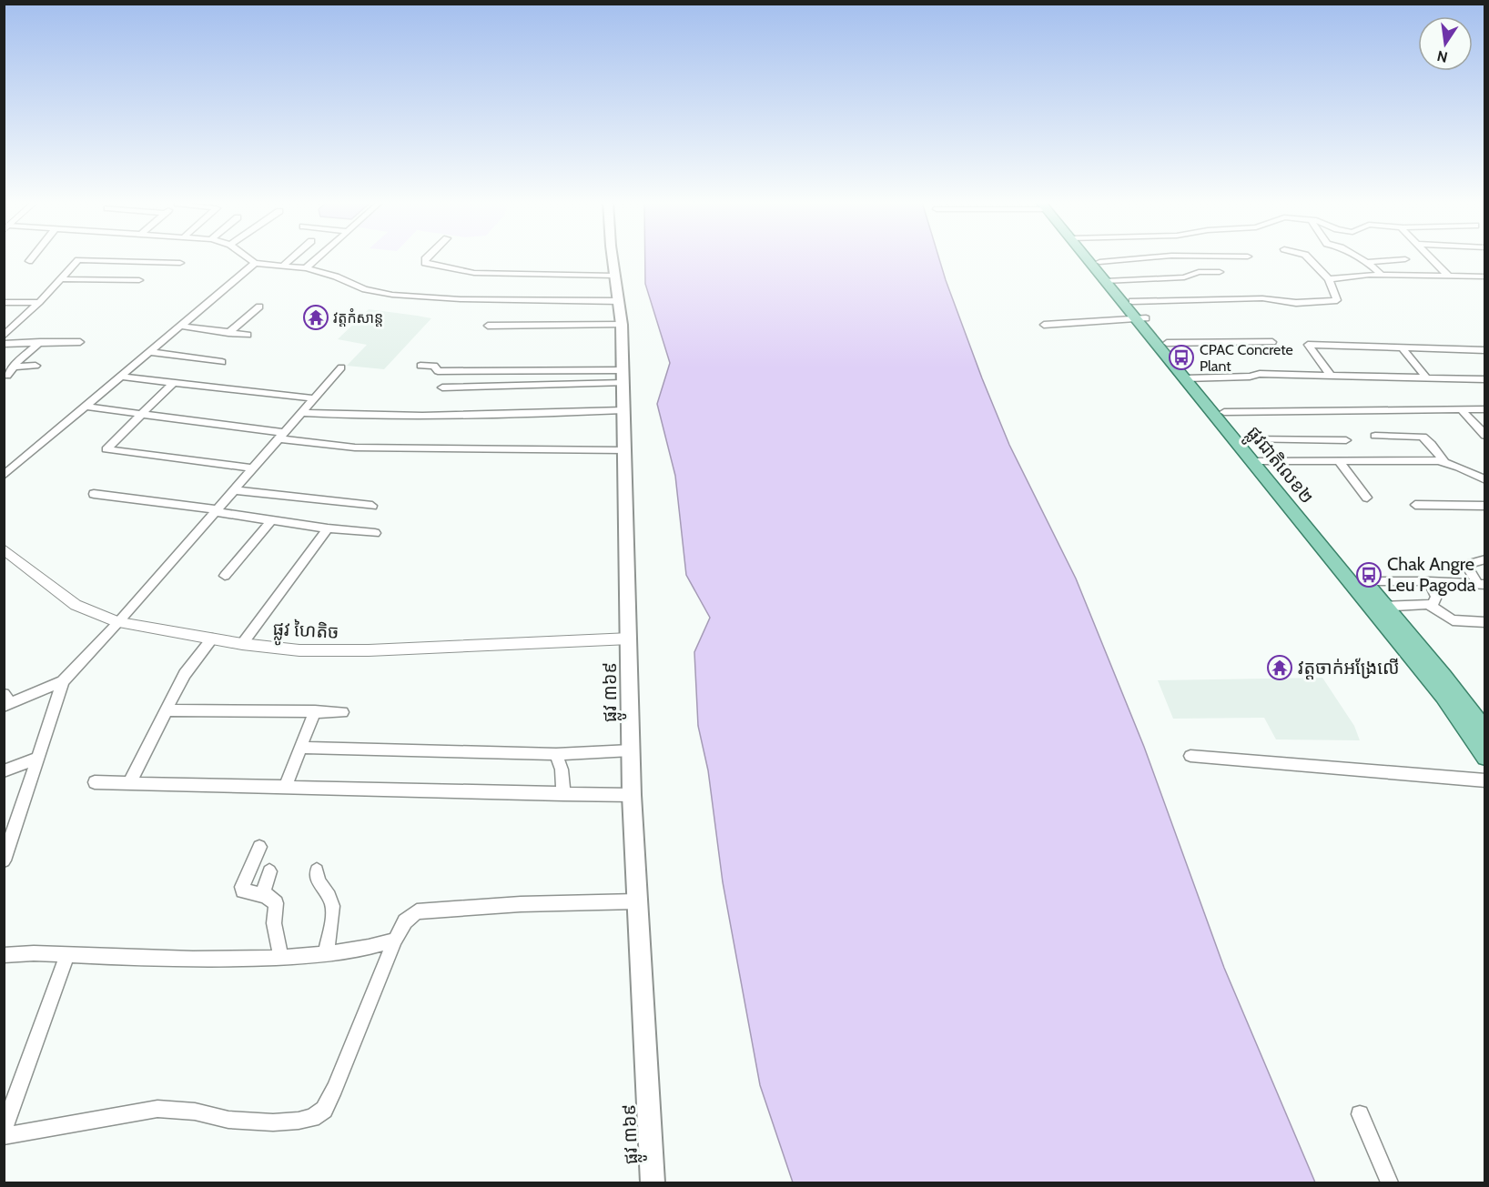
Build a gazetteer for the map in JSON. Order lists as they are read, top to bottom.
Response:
{
  "streets": {
    "main road": ["ផ្លូវជាតិលេខ២", "ផ្លូវ ៣៦៩"],
    "street": ["ផ្លូវ ហៃតិច"]
  },
  "crossings": [
    ["ផ្លូវ ហៃតិច", "ផ្លូវ ៣៦៩"]
  ],
  "places": {
    "temple": ["វត្តកំសាន្ត", "វត្តចាក់អង្រែលើ"],
    "bus stop": ["CPAC Concrete Plant", "Chak Angre Leu Pagoda"]
  },
  "north": "bottom"
}
